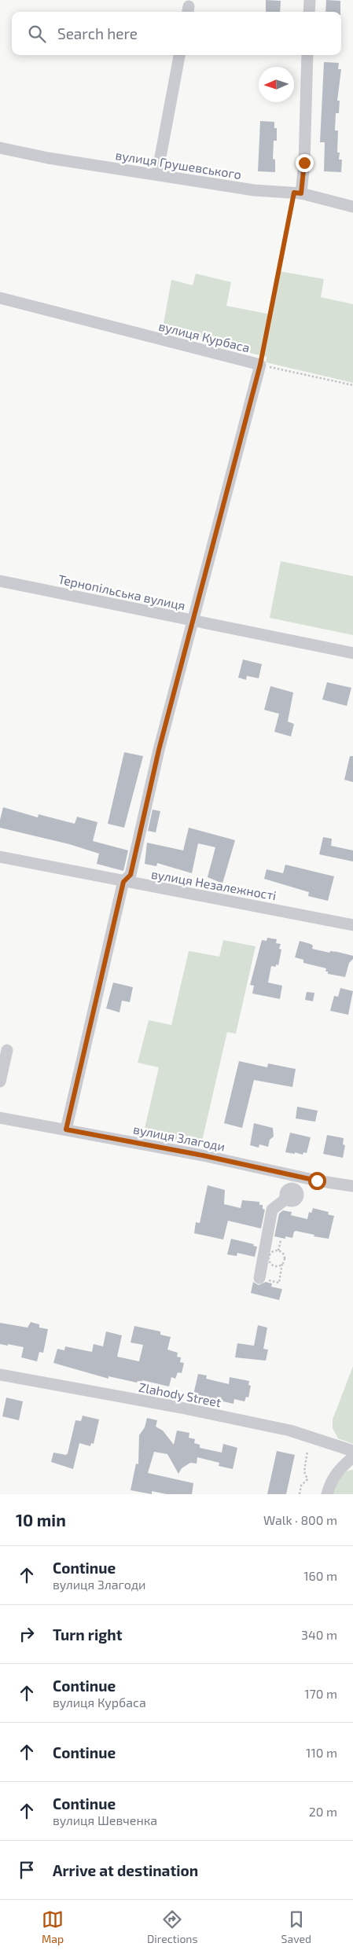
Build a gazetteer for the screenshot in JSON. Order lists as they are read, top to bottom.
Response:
{
  "streets": {
    "street": [
      "вулиця Грушевського",
      "вулиця Курбаса",
      "Тернопільська вулиця",
      "вулиця Незалежності",
      "вулиця Злагоди",
      "Zlahody Street"
    ]
  },
  "crossings": [
    ["вулиця Курбаса", "Тернопільська вулиця"],
    ["вулиця Курбаса", "вулиця Незалежності"],
    ["вулиця Курбаса", "вулиця Злагоди"]
  ],
  "north": "left",
  "page": {
    "search": "Search here",
    "heading": ["10 min", "Walk · 800 m"],
    "list": [
      ["Continue", "вулиця Злагоди", "160 m"],
      ["Turn right", "340 m"],
      ["Continue", "вулиця Курбаса", "170 m"],
      ["Continue", "110 m"],
      ["Continue", "вулиця Шевченка", "20 m"],
      "Arrive at destination"
    ],
    "nav": ["Map", "Directions", "Saved"]
  }
}
